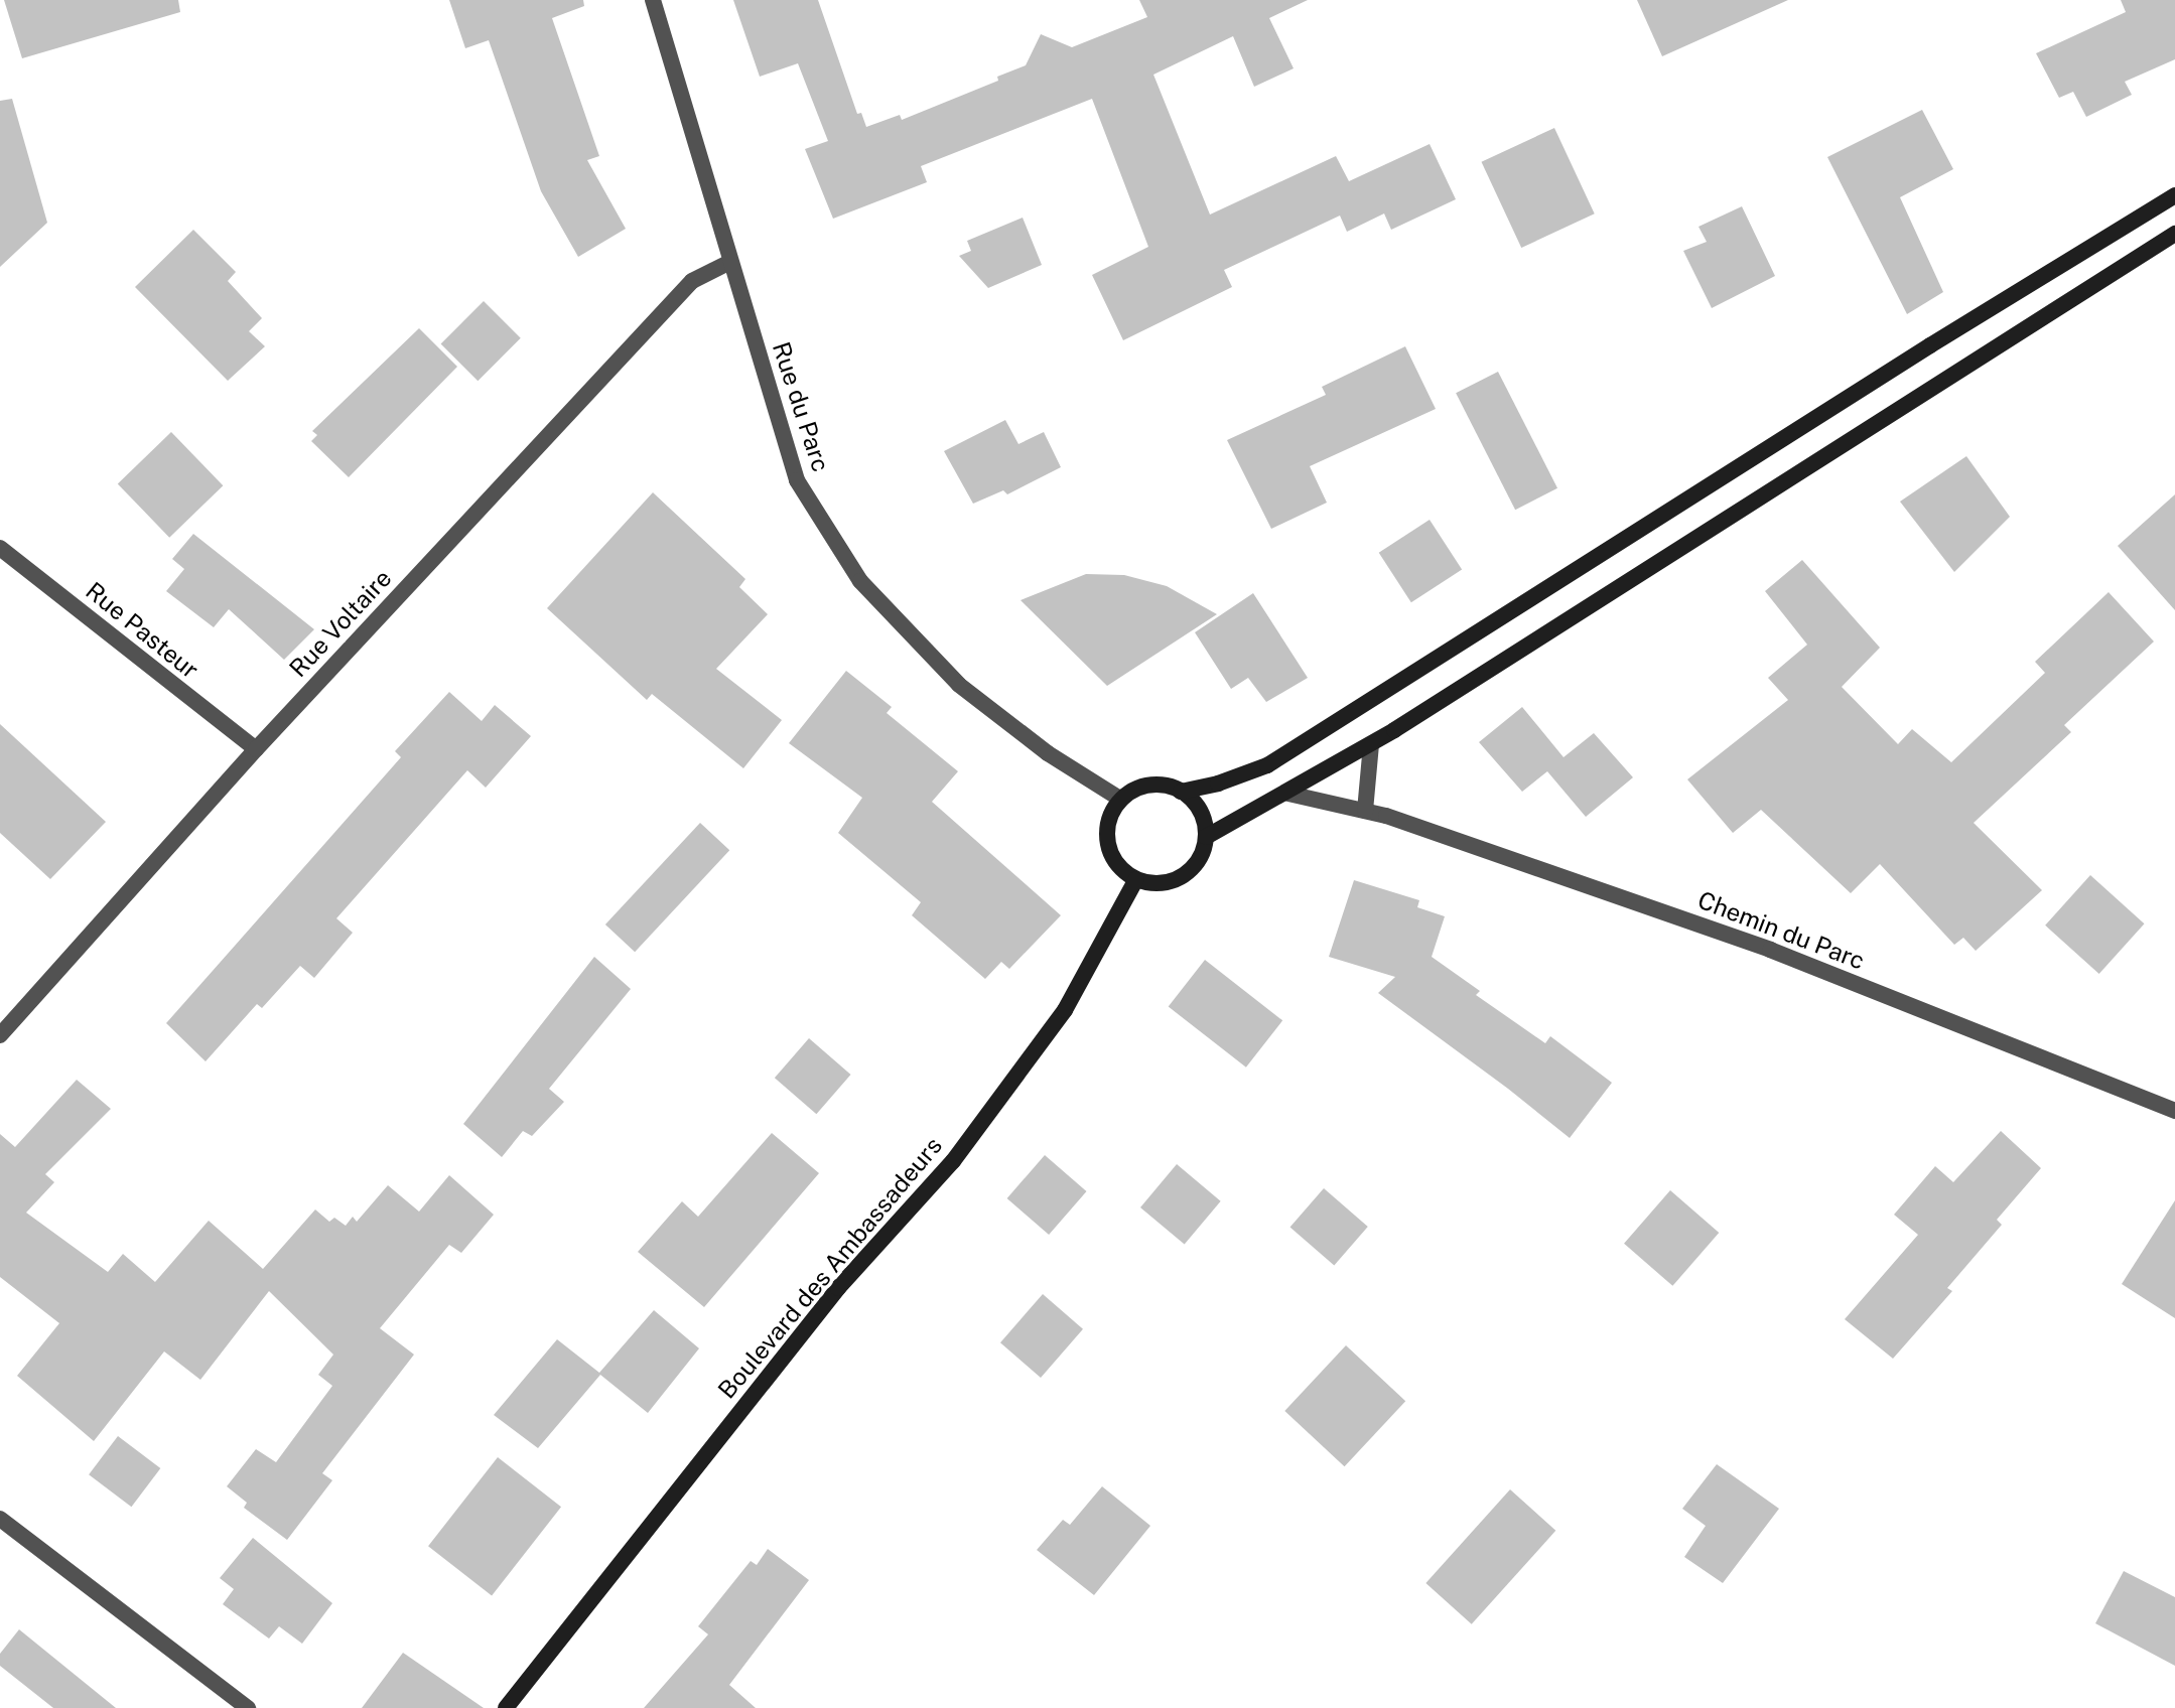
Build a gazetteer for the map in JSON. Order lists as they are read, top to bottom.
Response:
{
  "streets": {
    "main road": ["Boulevard des Ambassadeurs"],
    "street": [
      "Rue du Parc",
      "Rue Voltaire",
      "Rue Pasteur",
      "Chemin du Parc"
    ]
  },
  "crossings": [
    ["Rue du Parc", "Rue Voltaire"],
    ["Rue du Parc", "Boulevard des Ambassadeurs"],
    ["Rue Voltaire", "Rue Pasteur"]
  ]
}
